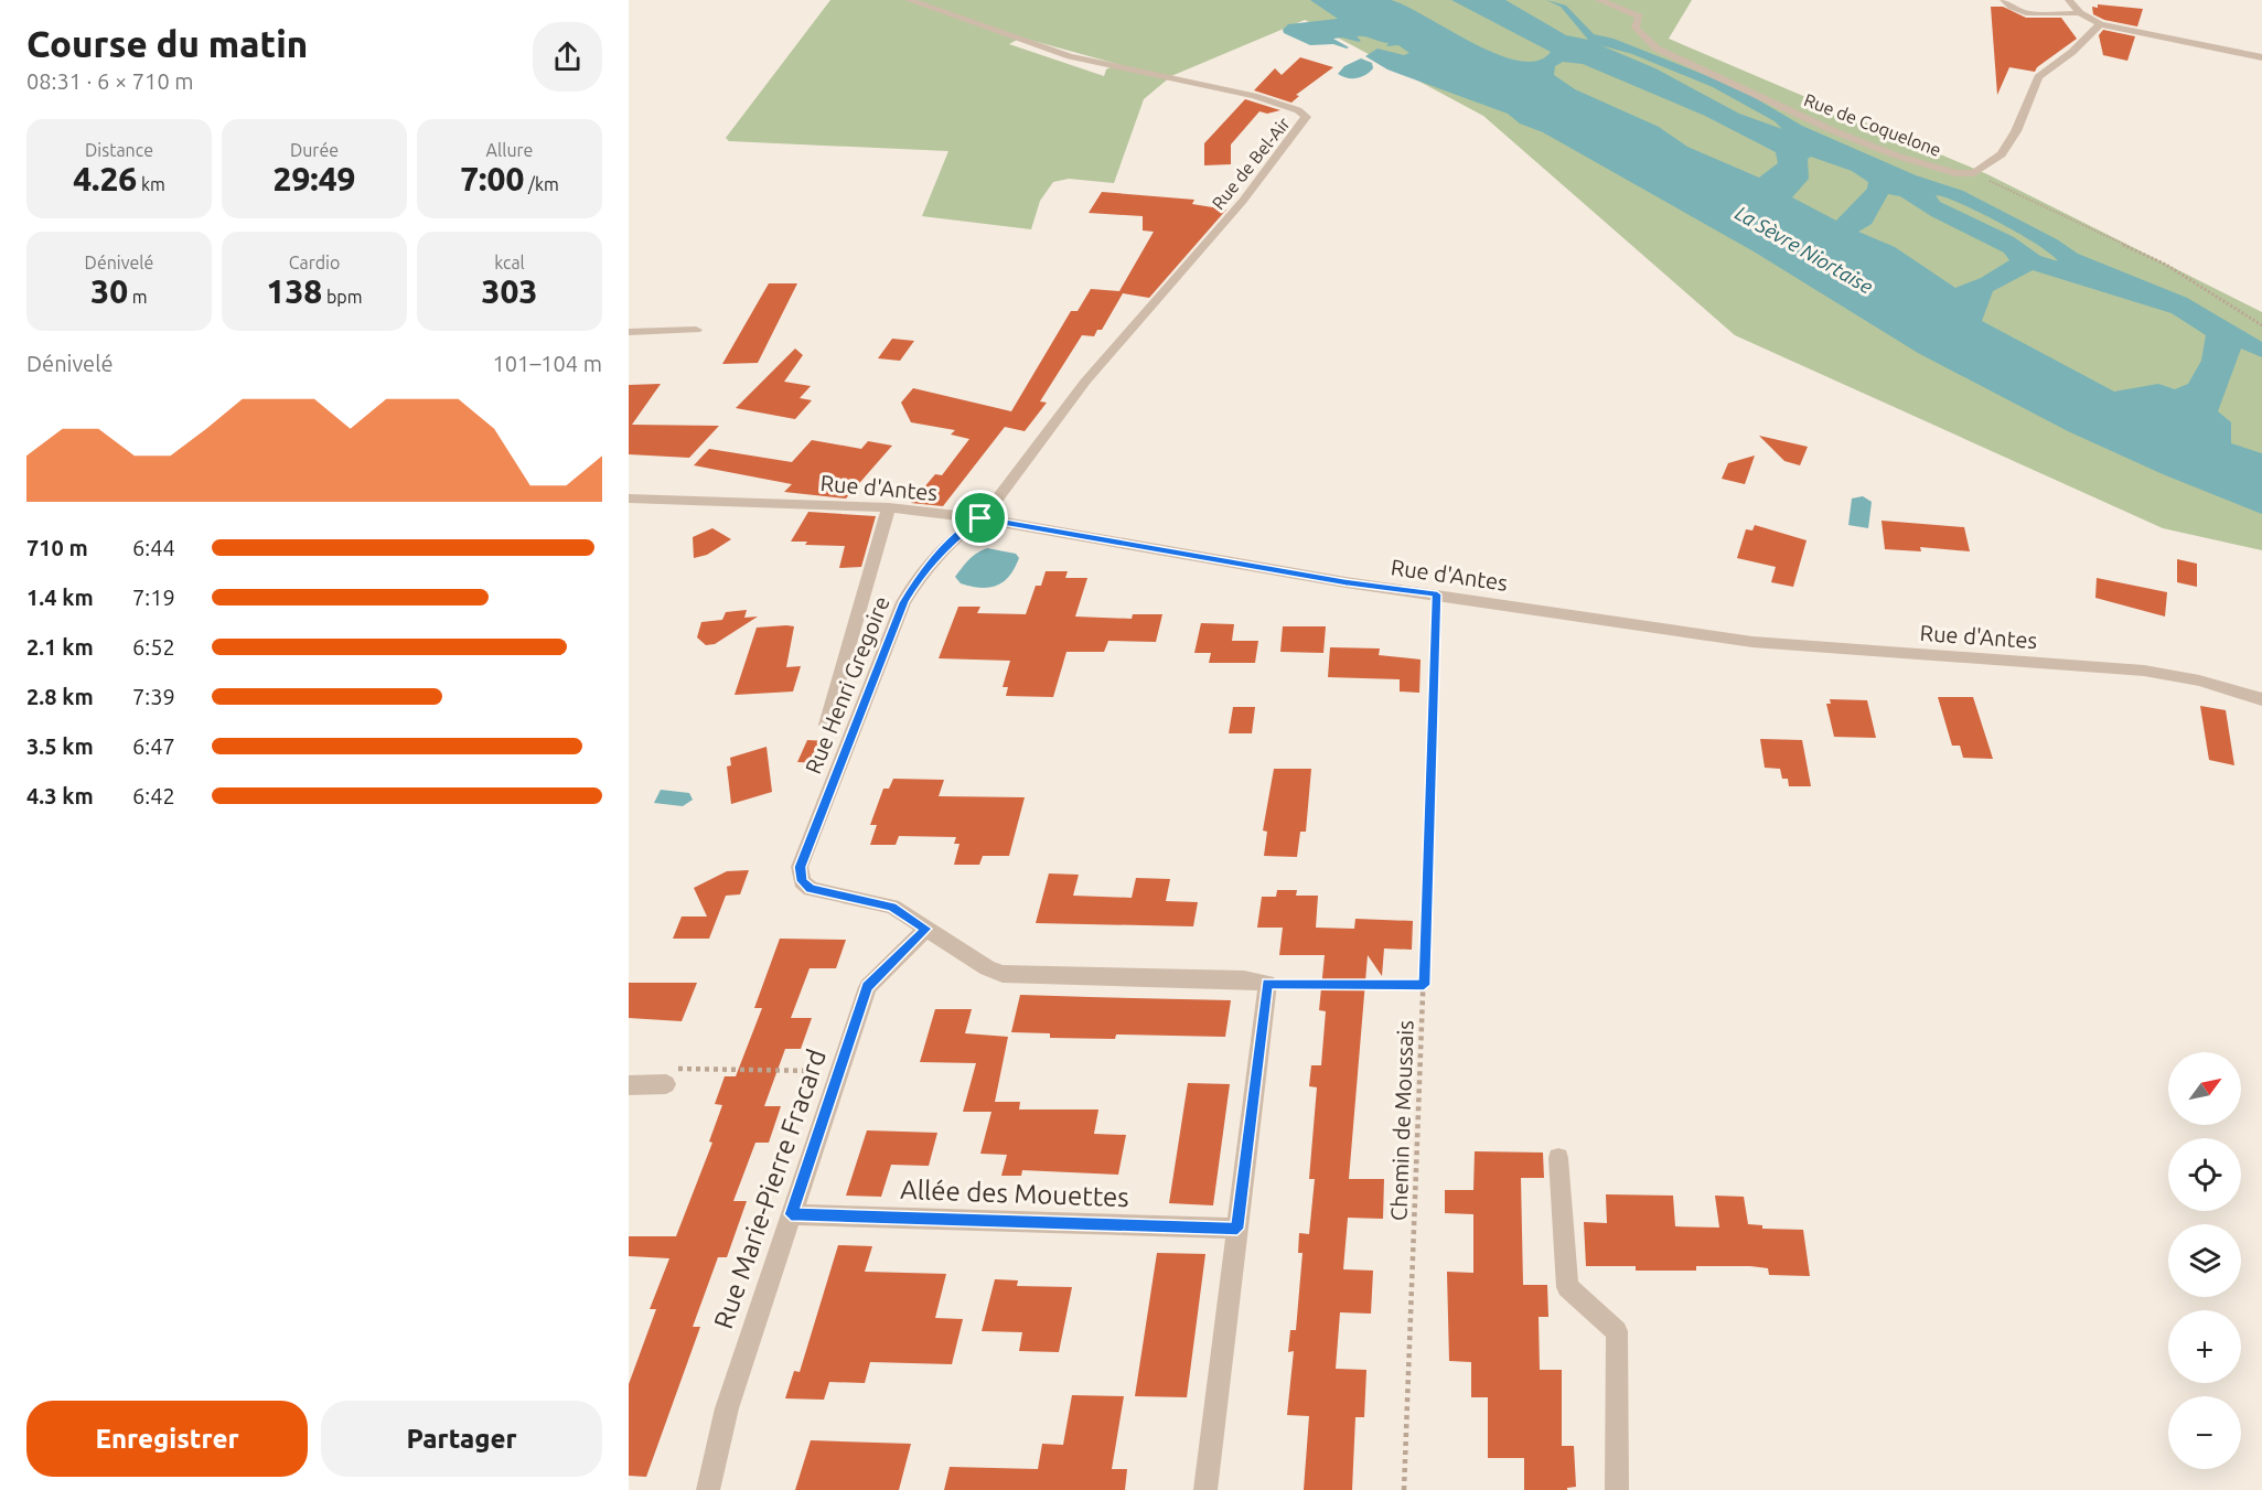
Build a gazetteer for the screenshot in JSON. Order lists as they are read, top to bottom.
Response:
{
  "streets": {
    "street": [
      "Rue de Coquelone",
      "Rue de Bel-Air",
      "Rue d'Antes",
      "Rue Henri Gregoire",
      "Rue Marie-Pierre Fracard",
      "Allée des Mouettes"
    ],
    "path": ["Chemin de Moussais"]
  },
  "crossings": [
    ["Rue de Bel-Air", "Rue d'Antes"],
    ["Rue de Bel-Air", "Rue Henri Gregoire"],
    ["Rue d'Antes", "Rue Henri Gregoire"],
    ["Rue d'Antes", "Chemin de Moussais"],
    ["Rue Henri Gregoire", "Rue Marie-Pierre Fracard"],
    ["Rue Marie-Pierre Fracard", "Allée des Mouettes"]
  ],
  "water": ["La Sèvre Niortaise"],
  "north": "top right",
  "page": {
    "heading": ["Course du matin", "08:31 · 6 × 710 m"],
    "stats": [
      ["Distance", "4.26 km"],
      ["Durée", "29:49"],
      ["Allure", "7:00 /km"],
      ["Dénivelé", "30 m"],
      ["Cardio", "138 bpm"],
      ["kcal", "303"]
    ],
    "chart": ["Dénivelé", "101–104 m"],
    "list": [
      {
        "name": "710 m",
        "note": "6:44"
      },
      {
        "name": "1.4 km",
        "note": "7:19"
      },
      {
        "name": "2.1 km",
        "note": "6:52"
      },
      {
        "name": "2.8 km",
        "note": "7:39"
      },
      {
        "name": "3.5 km",
        "note": "6:47"
      },
      {
        "name": "4.3 km",
        "note": "6:42"
      }
    ],
    "map_buttons": ["+", "−"],
    "buttons": ["Enregistrer", "Partager"]
  }
}
